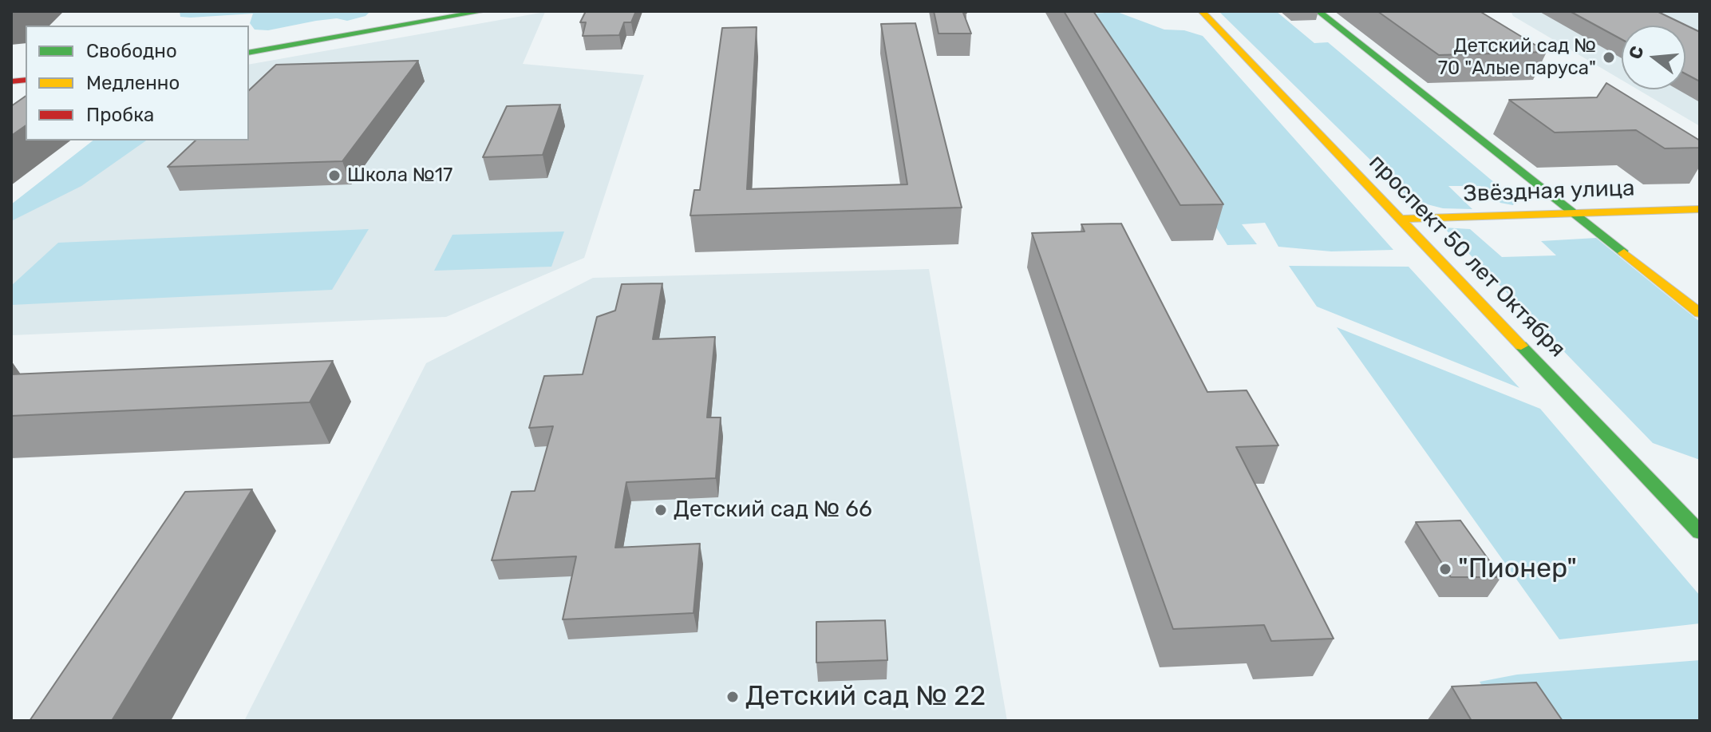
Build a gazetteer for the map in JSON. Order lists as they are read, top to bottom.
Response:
{
  "streets": {
    "street": ["Звёздная улица", "проспект 50 лет Октября"]
  },
  "crossings": [
    ["Звёздная улица", "проспект 50 лет Октября"]
  ],
  "places": [
    "Детский сад № 70 \"Алые паруса\"",
    "Школа №17",
    "Детский сад № 66",
    "\"Пионер\"",
    "Детский сад № 22"
  ],
  "legend": ["Свободно", "Медленно", "Пробка"],
  "north": "left"
}
